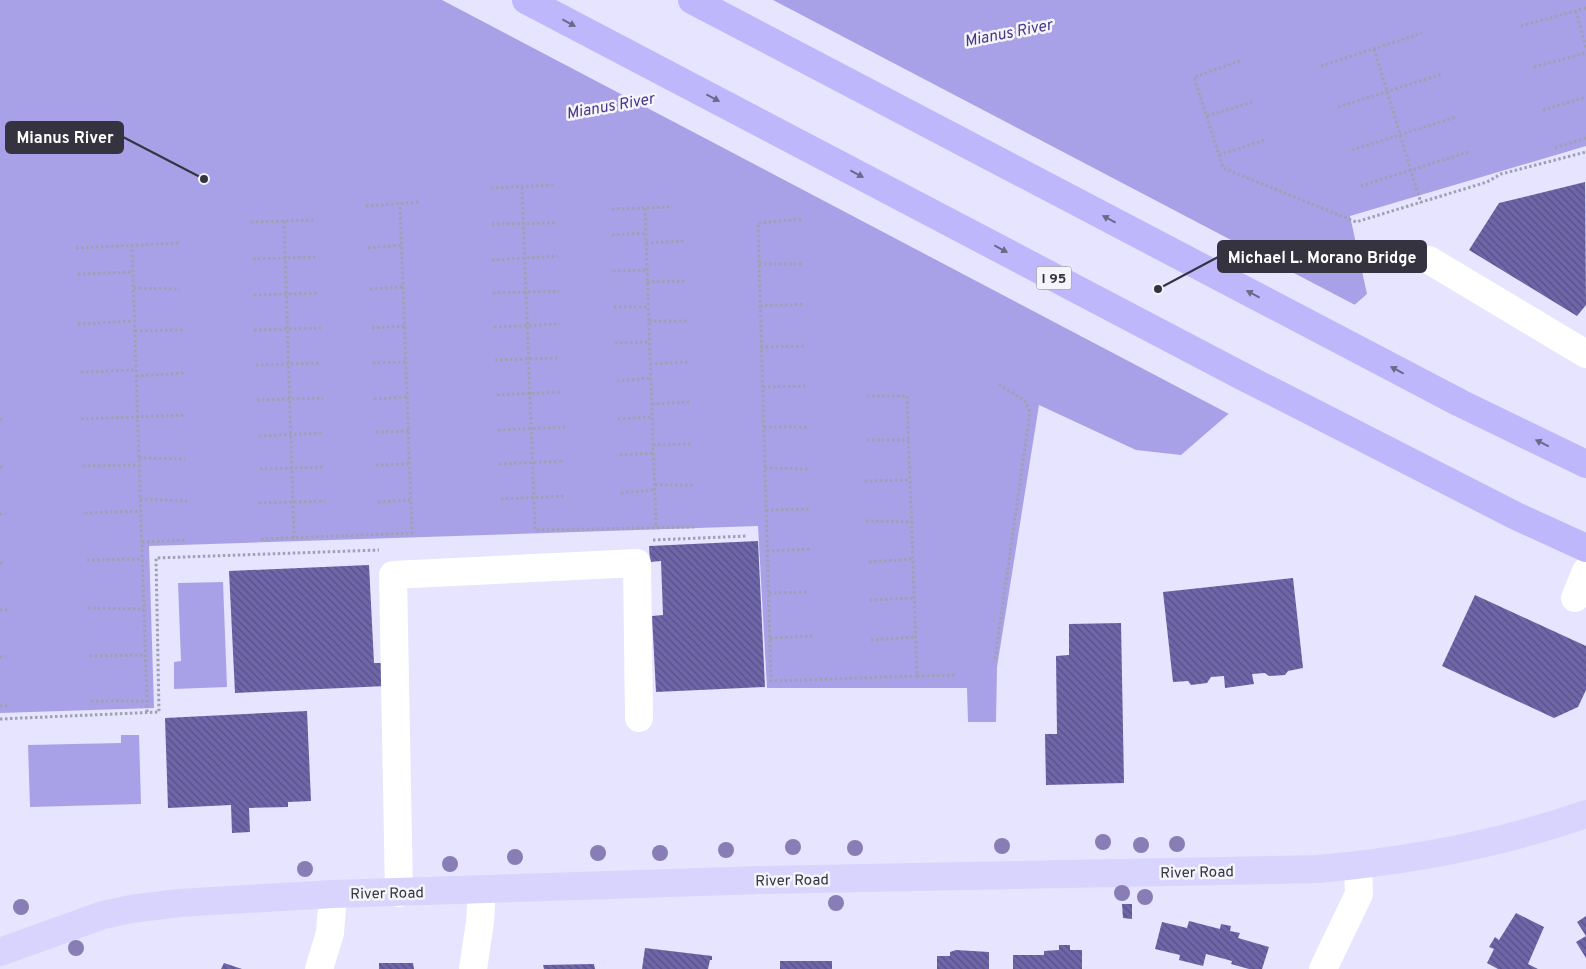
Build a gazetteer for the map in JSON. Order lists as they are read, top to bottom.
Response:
{
  "streets": {
    "highway": ["I 95"],
    "main road": ["River Road"]
  },
  "water": ["Mianus River"],
  "places": ["Mianus River", "Michael L. Morano Bridge"]
}
